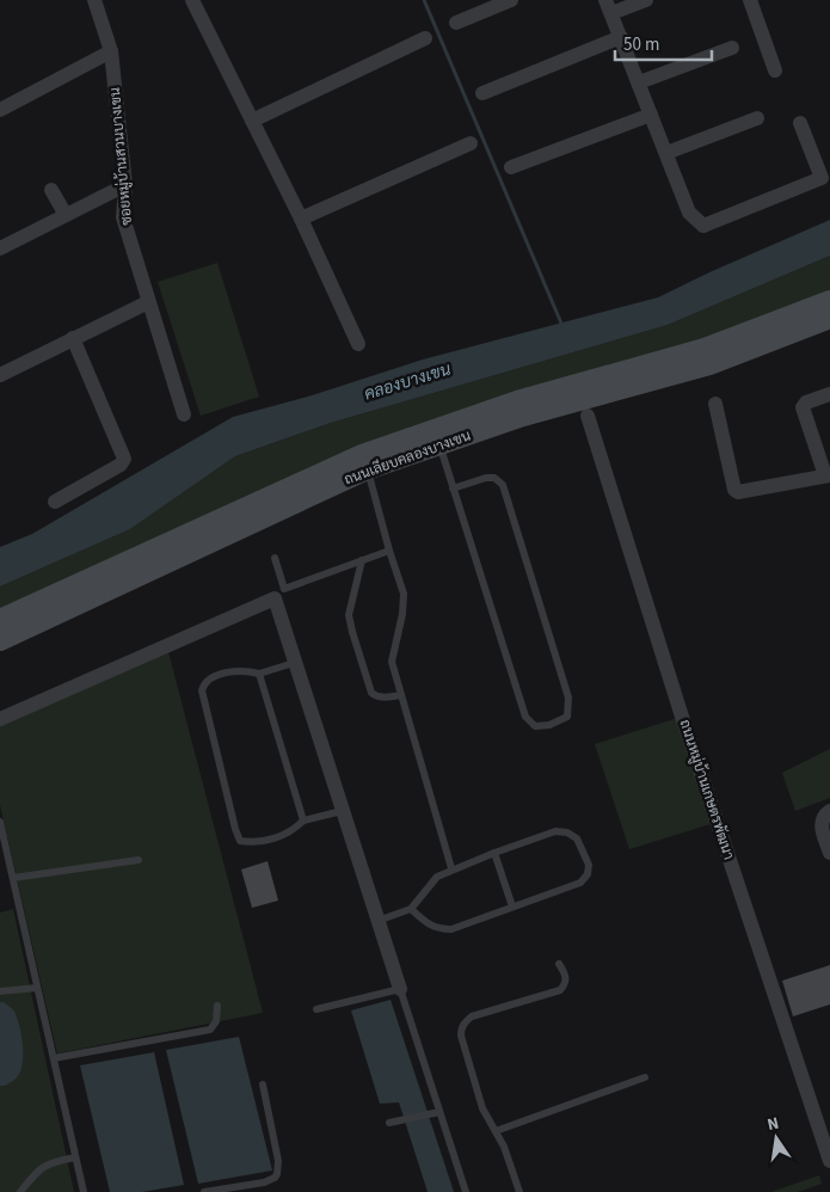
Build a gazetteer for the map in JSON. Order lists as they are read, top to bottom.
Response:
{
  "streets": {
    "main road": ["ถนนเลียบคลองบางเขน"],
    "street": ["ซอยหมู่บ้านสวนบางเขน", "ถนนหมู่บ้านเกษตรพัฒนา"]
  },
  "water": ["คลองบางเขน"],
  "scale_bar": "50 m",
  "north": "top"
}
